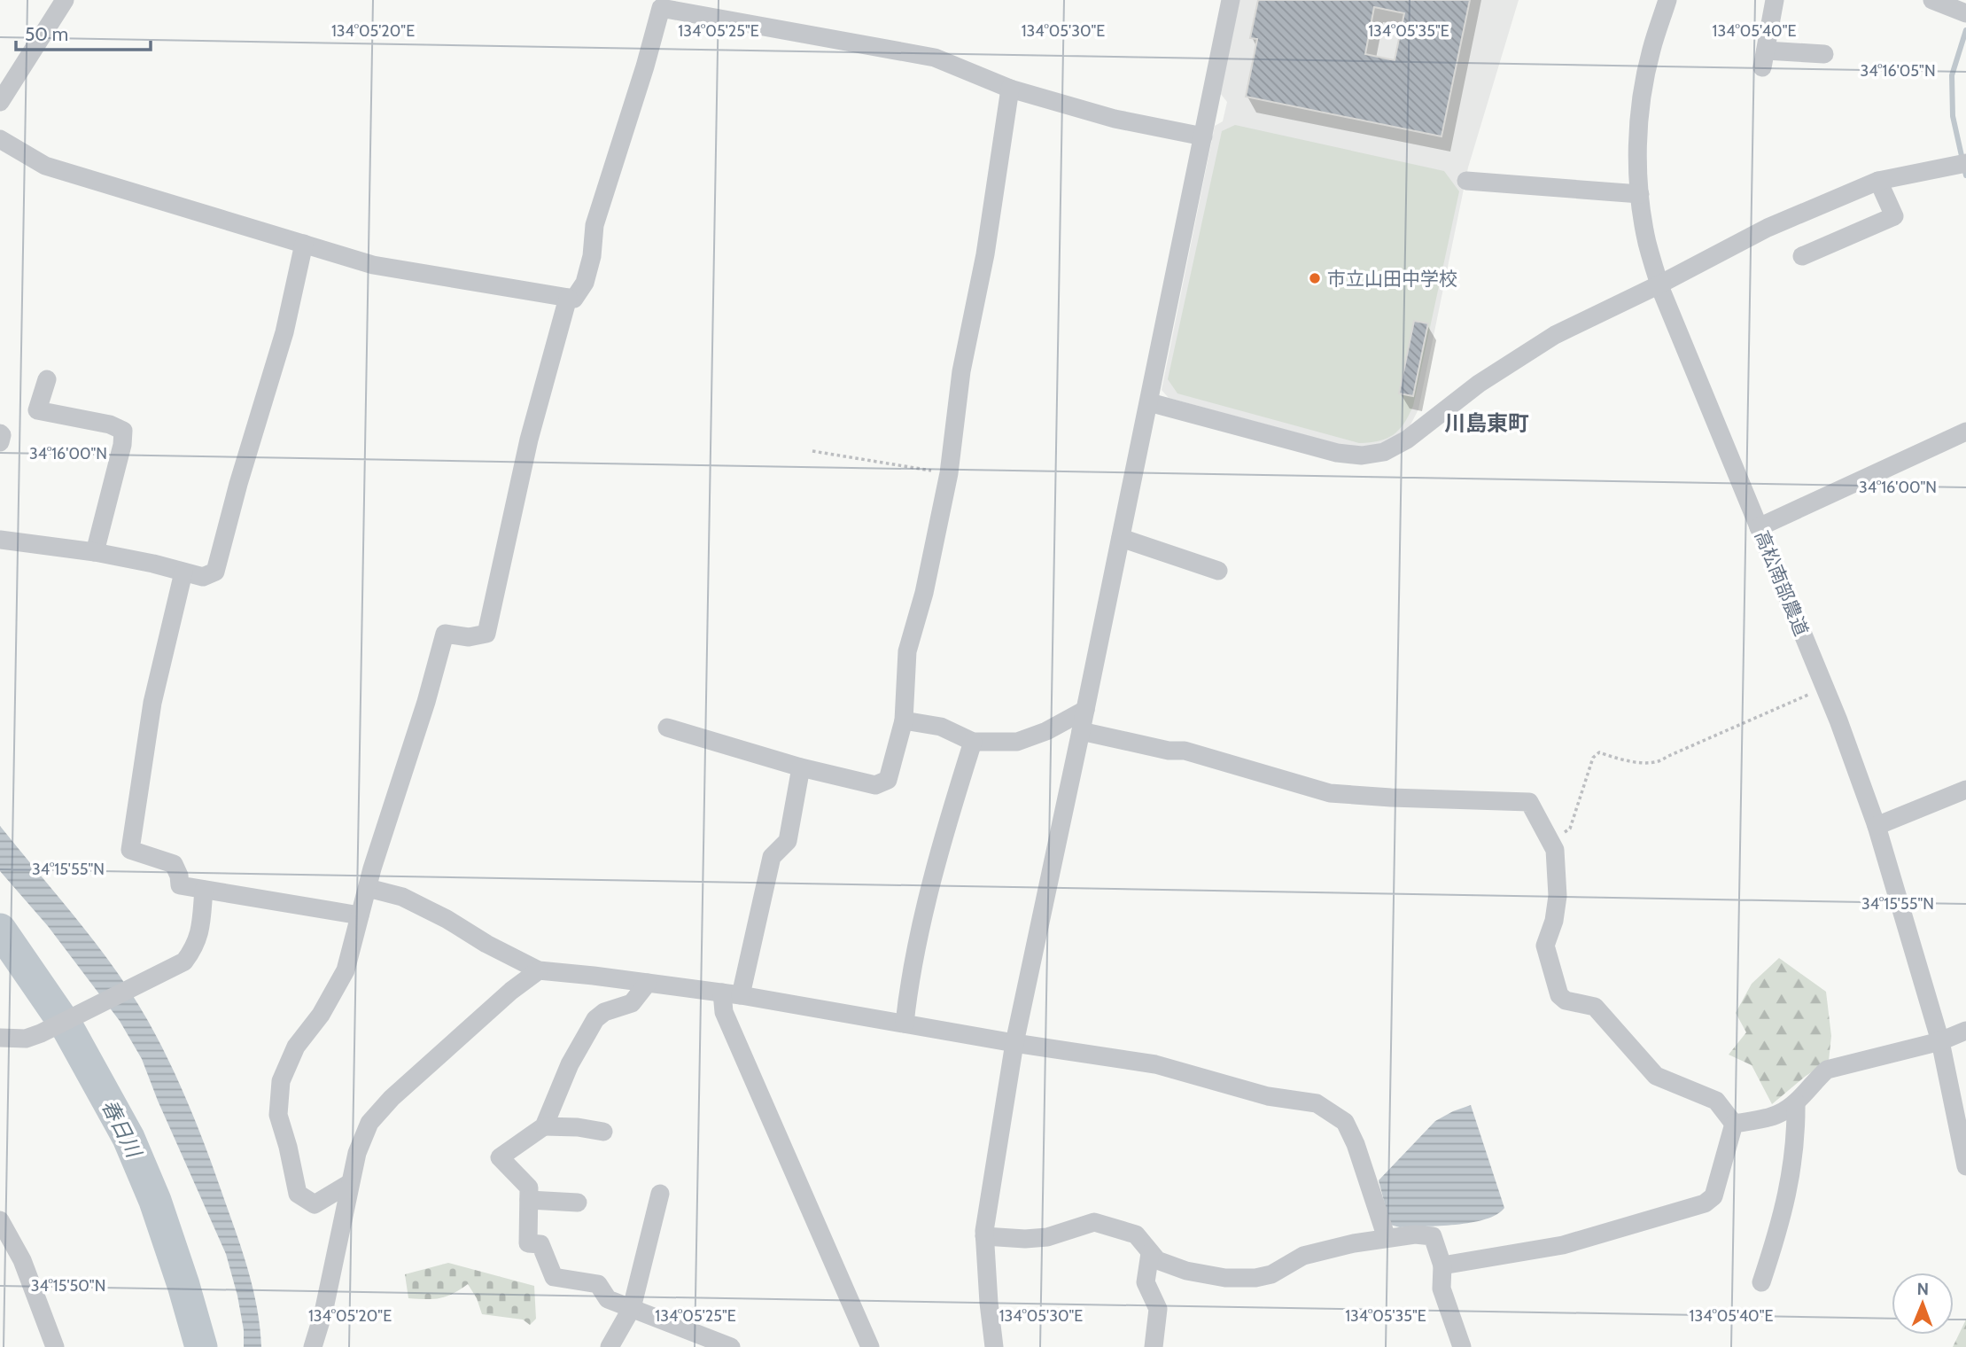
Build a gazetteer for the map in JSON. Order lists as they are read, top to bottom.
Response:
{
  "streets": {
    "street": ["高松南部農道"]
  },
  "districts": ["川島東町"],
  "water": ["春日川"],
  "places": ["市立山田中学校"],
  "scale_bar": "50 m",
  "north": "top",
  "coordinates": [
    "134°05'20\"E",
    "134°05'25\"E",
    "134°05'30\"E",
    "134°05'35\"E",
    "134°05'40\"E",
    "34°16'05\"N",
    "34°16'00\"N",
    "34°15'55\"N",
    "34°15'50\"N"
  ]
}
